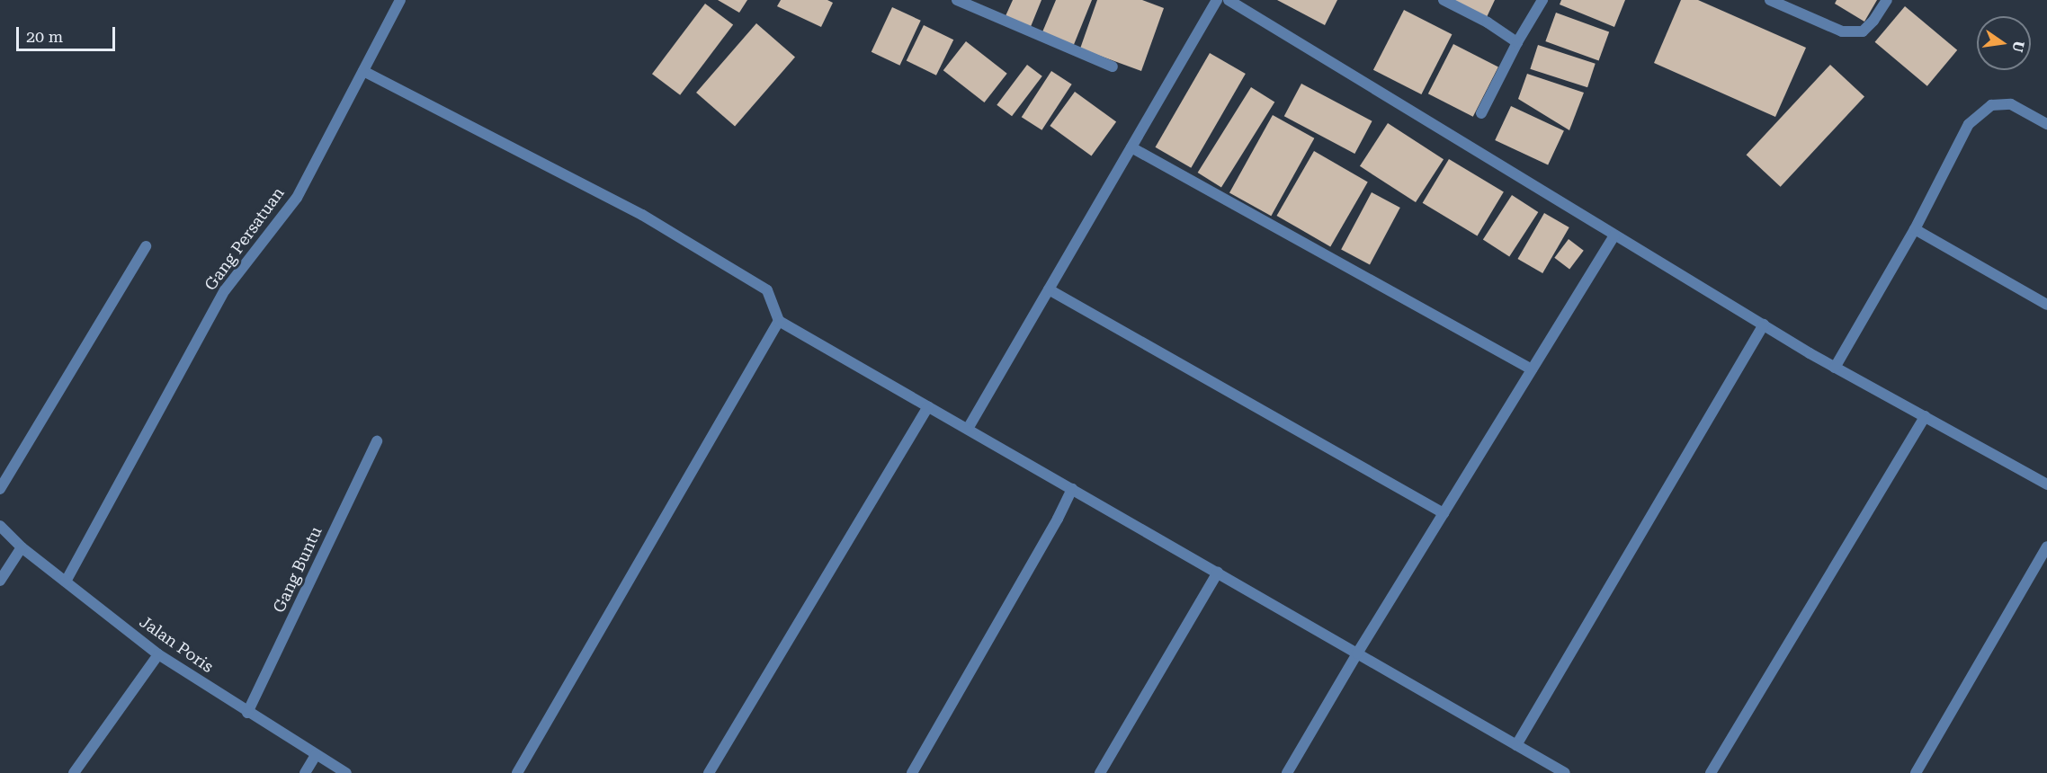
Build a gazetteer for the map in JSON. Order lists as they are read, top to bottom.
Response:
{
  "streets": {
    "street": ["Gang Persatuan", "Gang Buntu", "Jalan Poris"]
  },
  "crossings": [
    ["Gang Persatuan", "Jalan Poris"],
    ["Gang Buntu", "Jalan Poris"]
  ],
  "scale_bar": "20 m",
  "north": "right"
}
